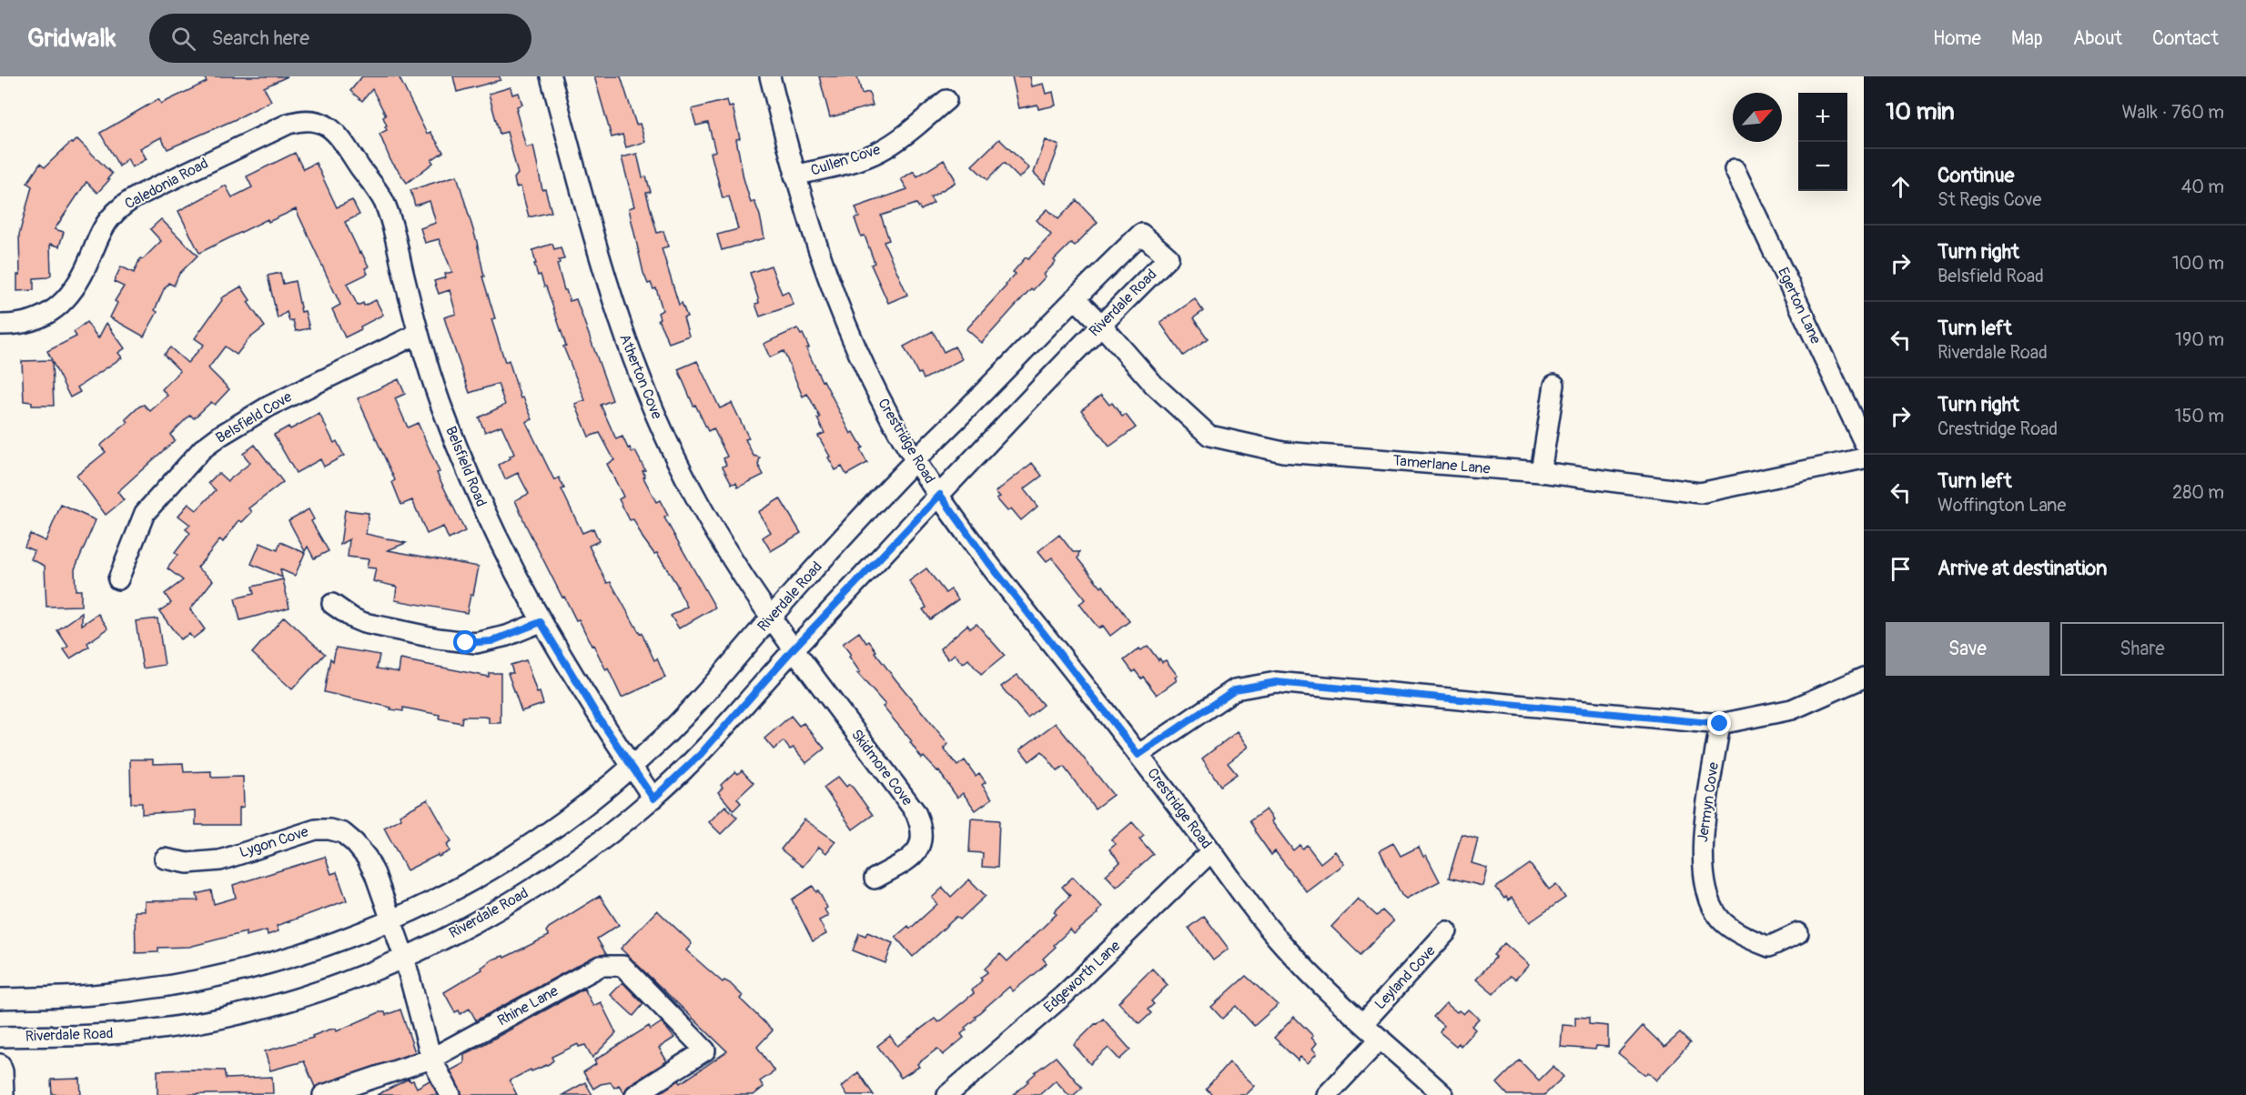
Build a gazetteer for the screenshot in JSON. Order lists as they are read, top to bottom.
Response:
{
  "streets": {
    "street": [
      "Cullen Cove",
      "Caledonia Road",
      "Riverdale Road",
      "Egerton Lane",
      "Atherton Cove",
      "Belsfield Cove",
      "Crestridge Road",
      "Tamerlane Lane",
      "Belsfield Road",
      "Skidmore Cove",
      "Jermyn Cove",
      "Lygon Cove",
      "Edgeworth Lane",
      "Leyland Cove",
      "Rhine Lane"
    ]
  },
  "crossings": [
    ["Cullen Cove", "Crestridge Road"],
    ["Caledonia Road", "Belsfield Road"],
    ["Riverdale Road", "Atherton Cove"],
    ["Riverdale Road", "Crestridge Road"],
    ["Riverdale Road", "Tamerlane Lane"],
    ["Riverdale Road", "Belsfield Road"],
    ["Riverdale Road", "Skidmore Cove"],
    ["Riverdale Road", "Lygon Cove"],
    ["Atherton Cove", "Skidmore Cove"],
    ["Belsfield Cove", "Belsfield Road"],
    ["Crestridge Road", "Edgeworth Lane"],
    ["Crestridge Road", "Leyland Cove"],
    ["Lygon Cove", "Rhine Lane"]
  ],
  "north": "top right",
  "page": {
    "header": "Gridwalk",
    "search": "Search here",
    "nav": [
      "Home",
      "Map",
      "About",
      "Contact"
    ],
    "heading": ["10 min", "Walk · 760 m"],
    "map_buttons": ["+", "−"],
    "list": [
      ["Continue", "St Regis Cove", "40 m"],
      ["Turn right", "Belsfield Road", "100 m"],
      ["Turn left", "Riverdale Road", "190 m"],
      ["Turn right", "Crestridge Road", "150 m"],
      ["Turn left", "Woffington Lane", "280 m"],
      "Arrive at destination"
    ],
    "buttons": ["Save", "Share"]
  }
}
